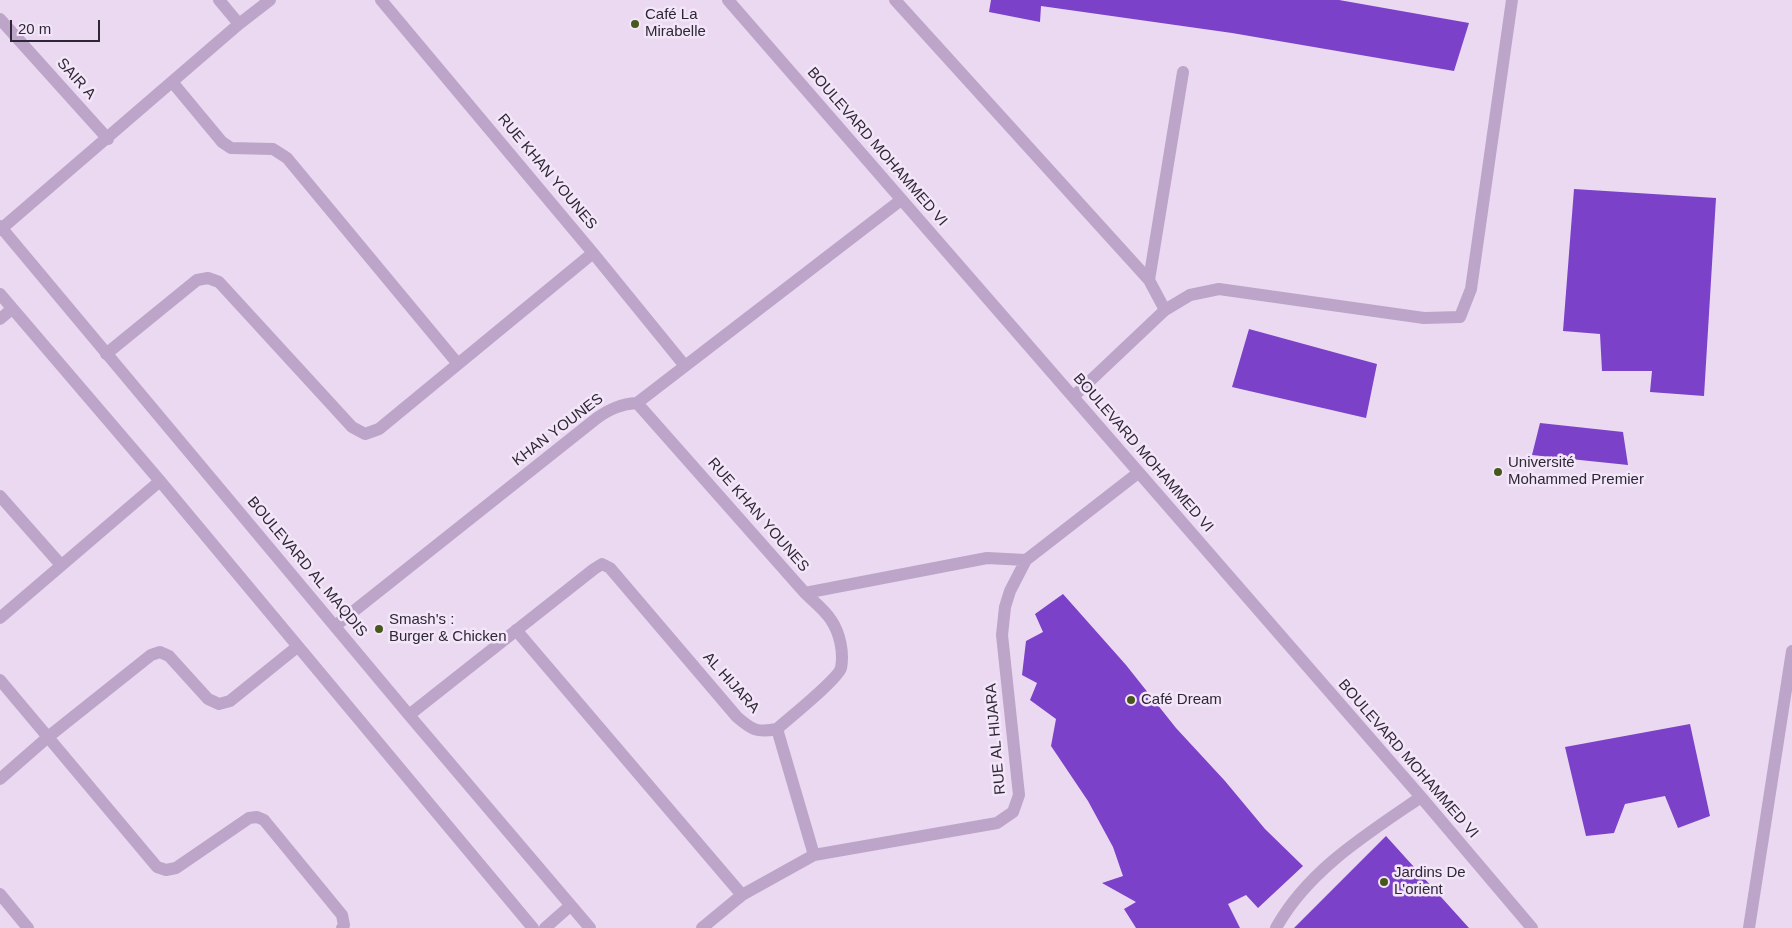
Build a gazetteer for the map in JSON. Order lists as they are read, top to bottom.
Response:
{
  "streets": {
    "street": [
      "SAIR A",
      "BOULEVARD MOHAMMED VI",
      "RUE KHAN YOUNES",
      "KHAN YOUNES",
      "BOULEVARD AL MAQDIS",
      "AL HIJARA",
      "RUE AL HIJARA"
    ]
  },
  "crossings": [
    ["BOULEVARD MOHAMMED VI", "KHAN YOUNES"],
    ["BOULEVARD MOHAMMED VI", "RUE AL HIJARA"],
    ["RUE KHAN YOUNES", "KHAN YOUNES"],
    ["RUE KHAN YOUNES", "RUE AL HIJARA"],
    ["KHAN YOUNES", "BOULEVARD AL MAQDIS"]
  ],
  "places": [
    "Café La Mirabelle",
    "Université Mohammed Premier",
    "Smash's : Burger & Chicken",
    "Café Dream",
    "Jardins De L'orient"
  ],
  "scale_bar": "20 m"
}
